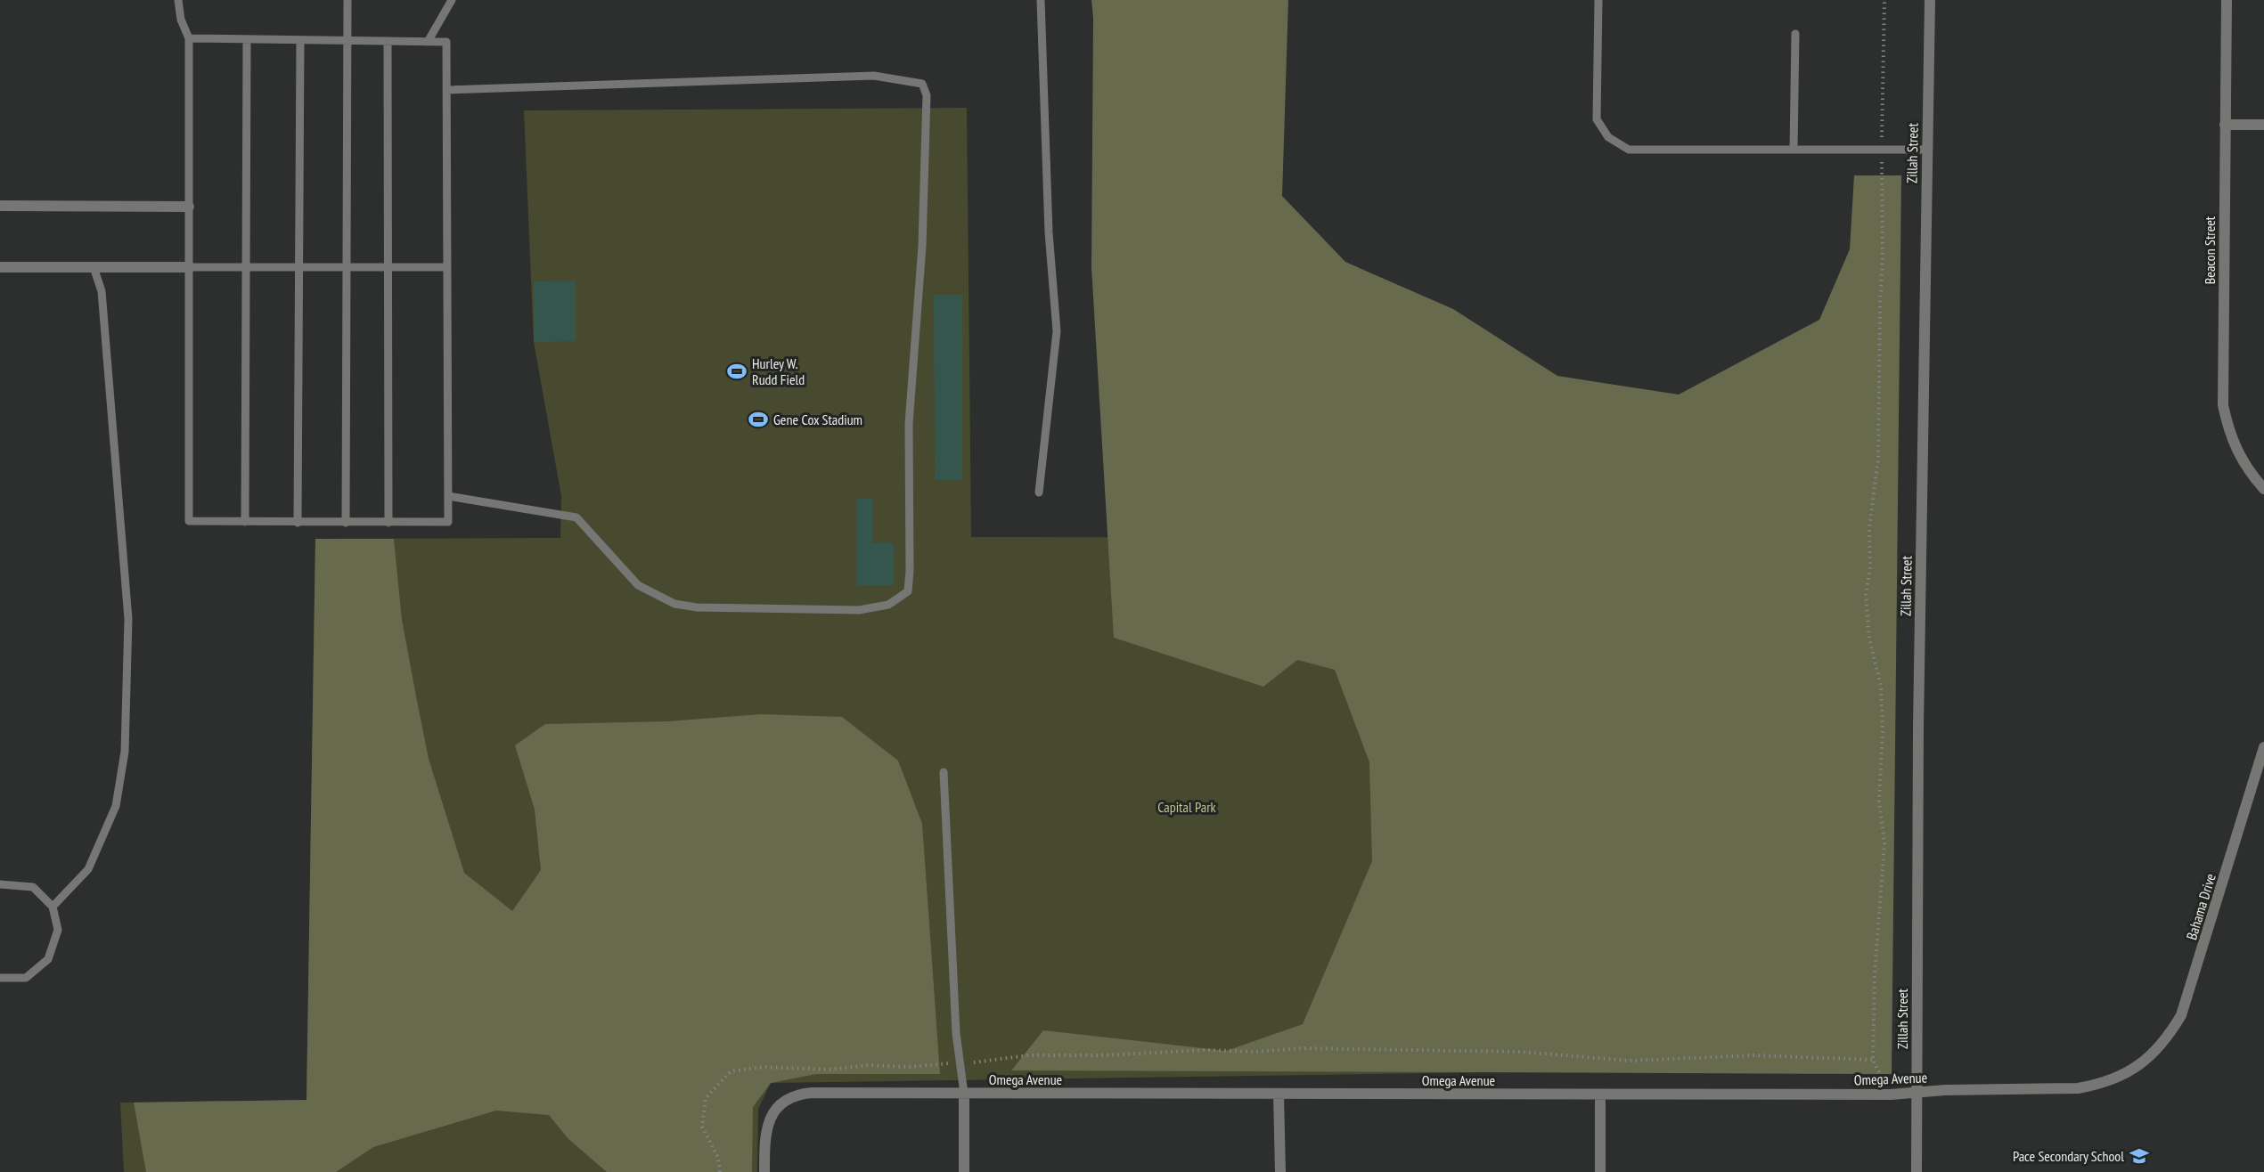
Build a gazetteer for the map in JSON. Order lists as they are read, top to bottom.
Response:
{
  "streets": {
    "street": [
      "Zillah Street",
      "Beacon Street",
      "Bahama Drive",
      "Omega Avenue"
    ]
  },
  "crossings": [
    ["Zillah Street", "Omega Avenue"],
    ["Bahama Drive", "Omega Avenue"]
  ],
  "parks": ["Capital Park"],
  "places": {
    "sports": ["Hurley W. Rudd Field", "Gene Cox Stadium"],
    "school or university": ["Pace Secondary School"]
  }
}
